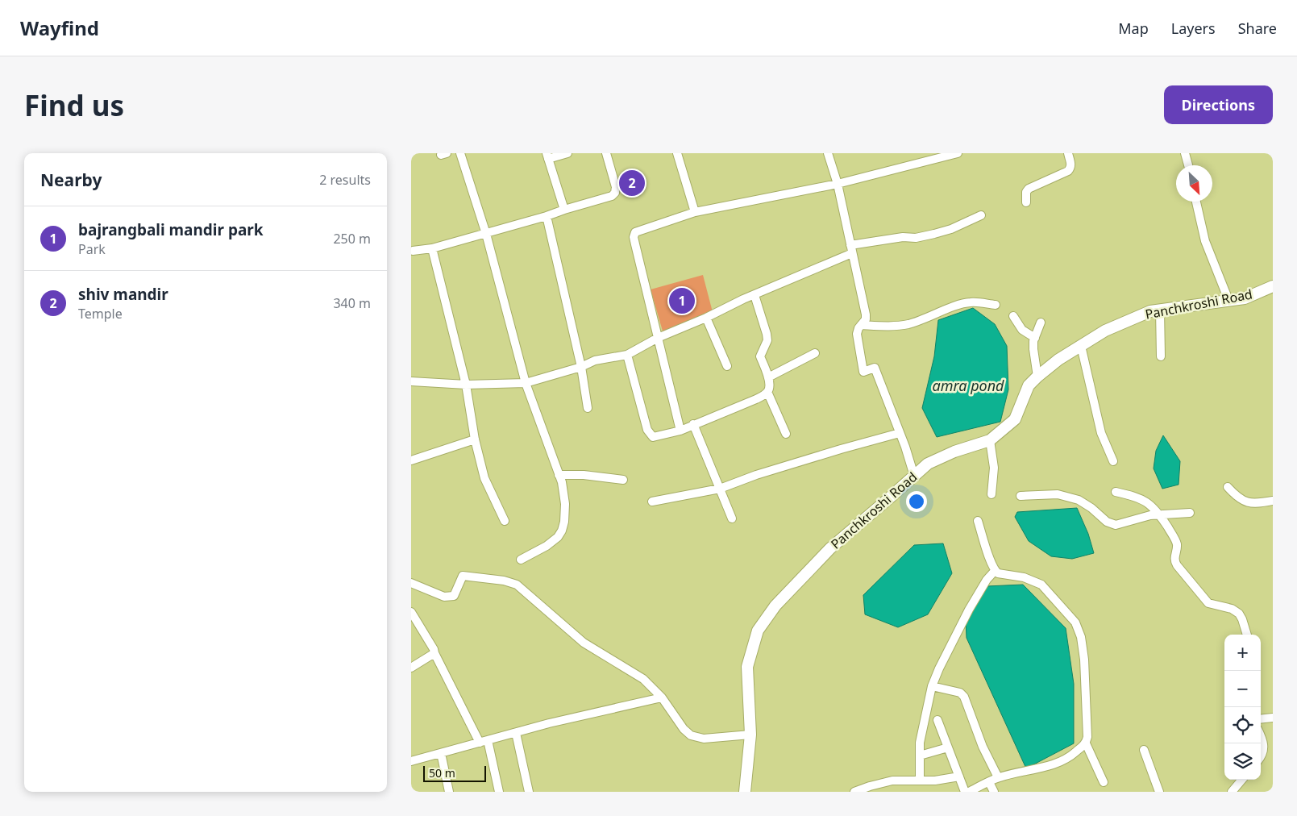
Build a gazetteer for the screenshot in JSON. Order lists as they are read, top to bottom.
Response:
{
  "streets": {
    "street": ["Panchkroshi Road"]
  },
  "water": ["amra pond"],
  "scale_bar": "50 m",
  "north": "bottom right",
  "page": {
    "header": "Wayfind",
    "nav": ["Map", "Layers", "Share"],
    "buttons": "Directions",
    "title": "Find us",
    "heading": ["Nearby", "2 results"],
    "pins": ["2", "1"],
    "list": [
      {
        "mark": "1",
        "name": "bajrangbali mandir park",
        "note": "Park",
        "value": "250 m"
      },
      {
        "mark": "2",
        "name": "shiv mandir",
        "note": "Temple",
        "value": "340 m"
      }
    ],
    "map_buttons": ["+", "−"],
    "scale": "50 m"
  }
}
